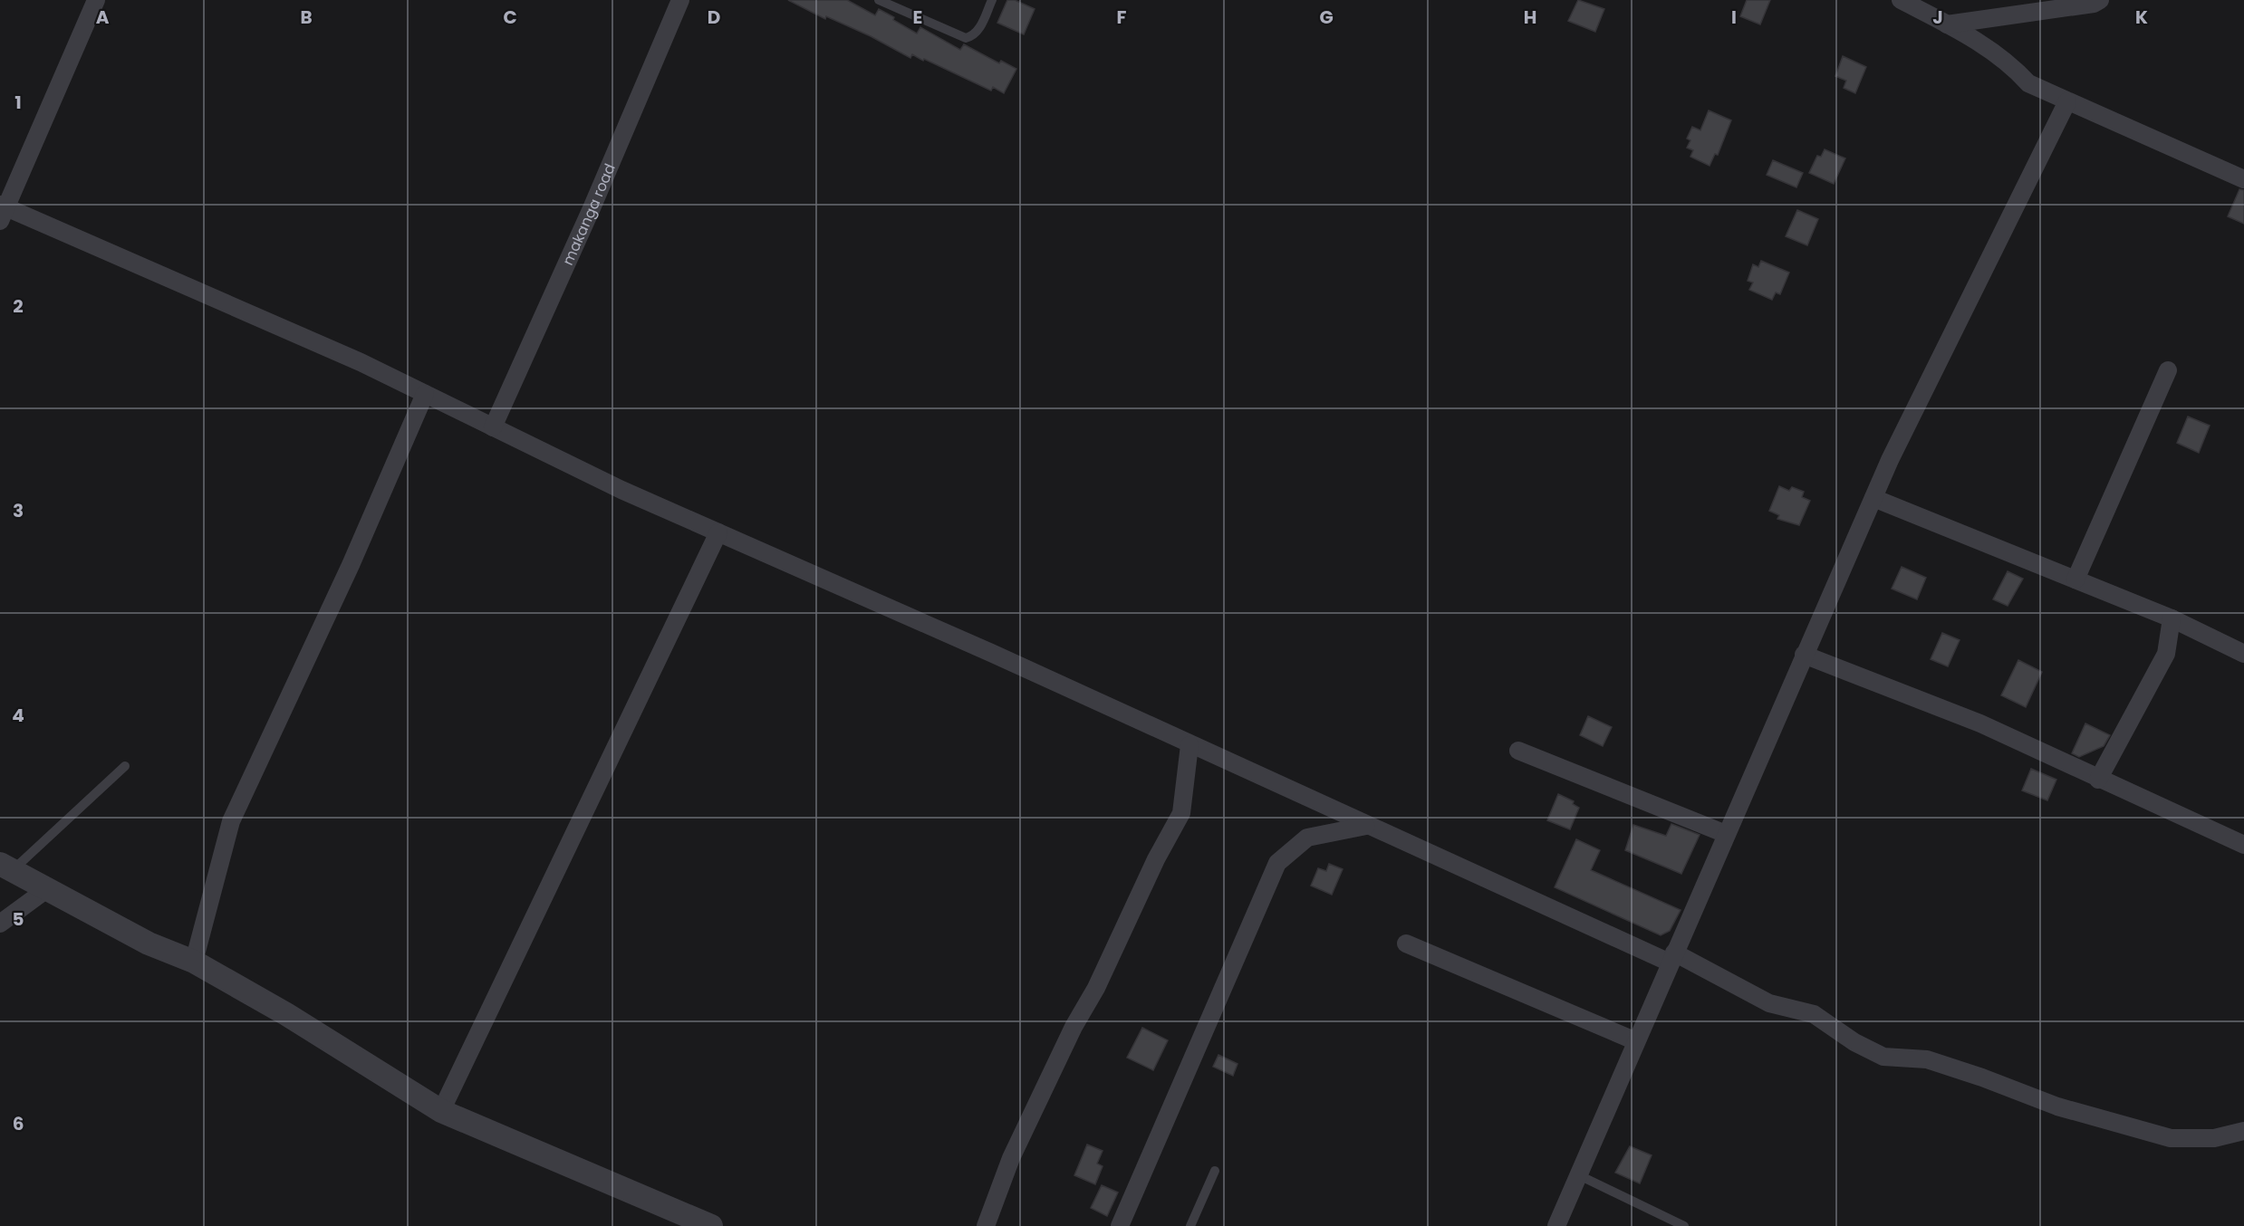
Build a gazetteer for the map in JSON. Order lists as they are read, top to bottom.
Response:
{
  "streets": {
    "street": ["makanga road"]
  },
  "grid": {
    "columns": [
      "A",
      "B",
      "C",
      "D",
      "E",
      "F",
      "G",
      "H",
      "I",
      "J",
      "K"
    ],
    "rows": [
      "1",
      "2",
      "3",
      "4",
      "5",
      "6"
    ]
  }
}
